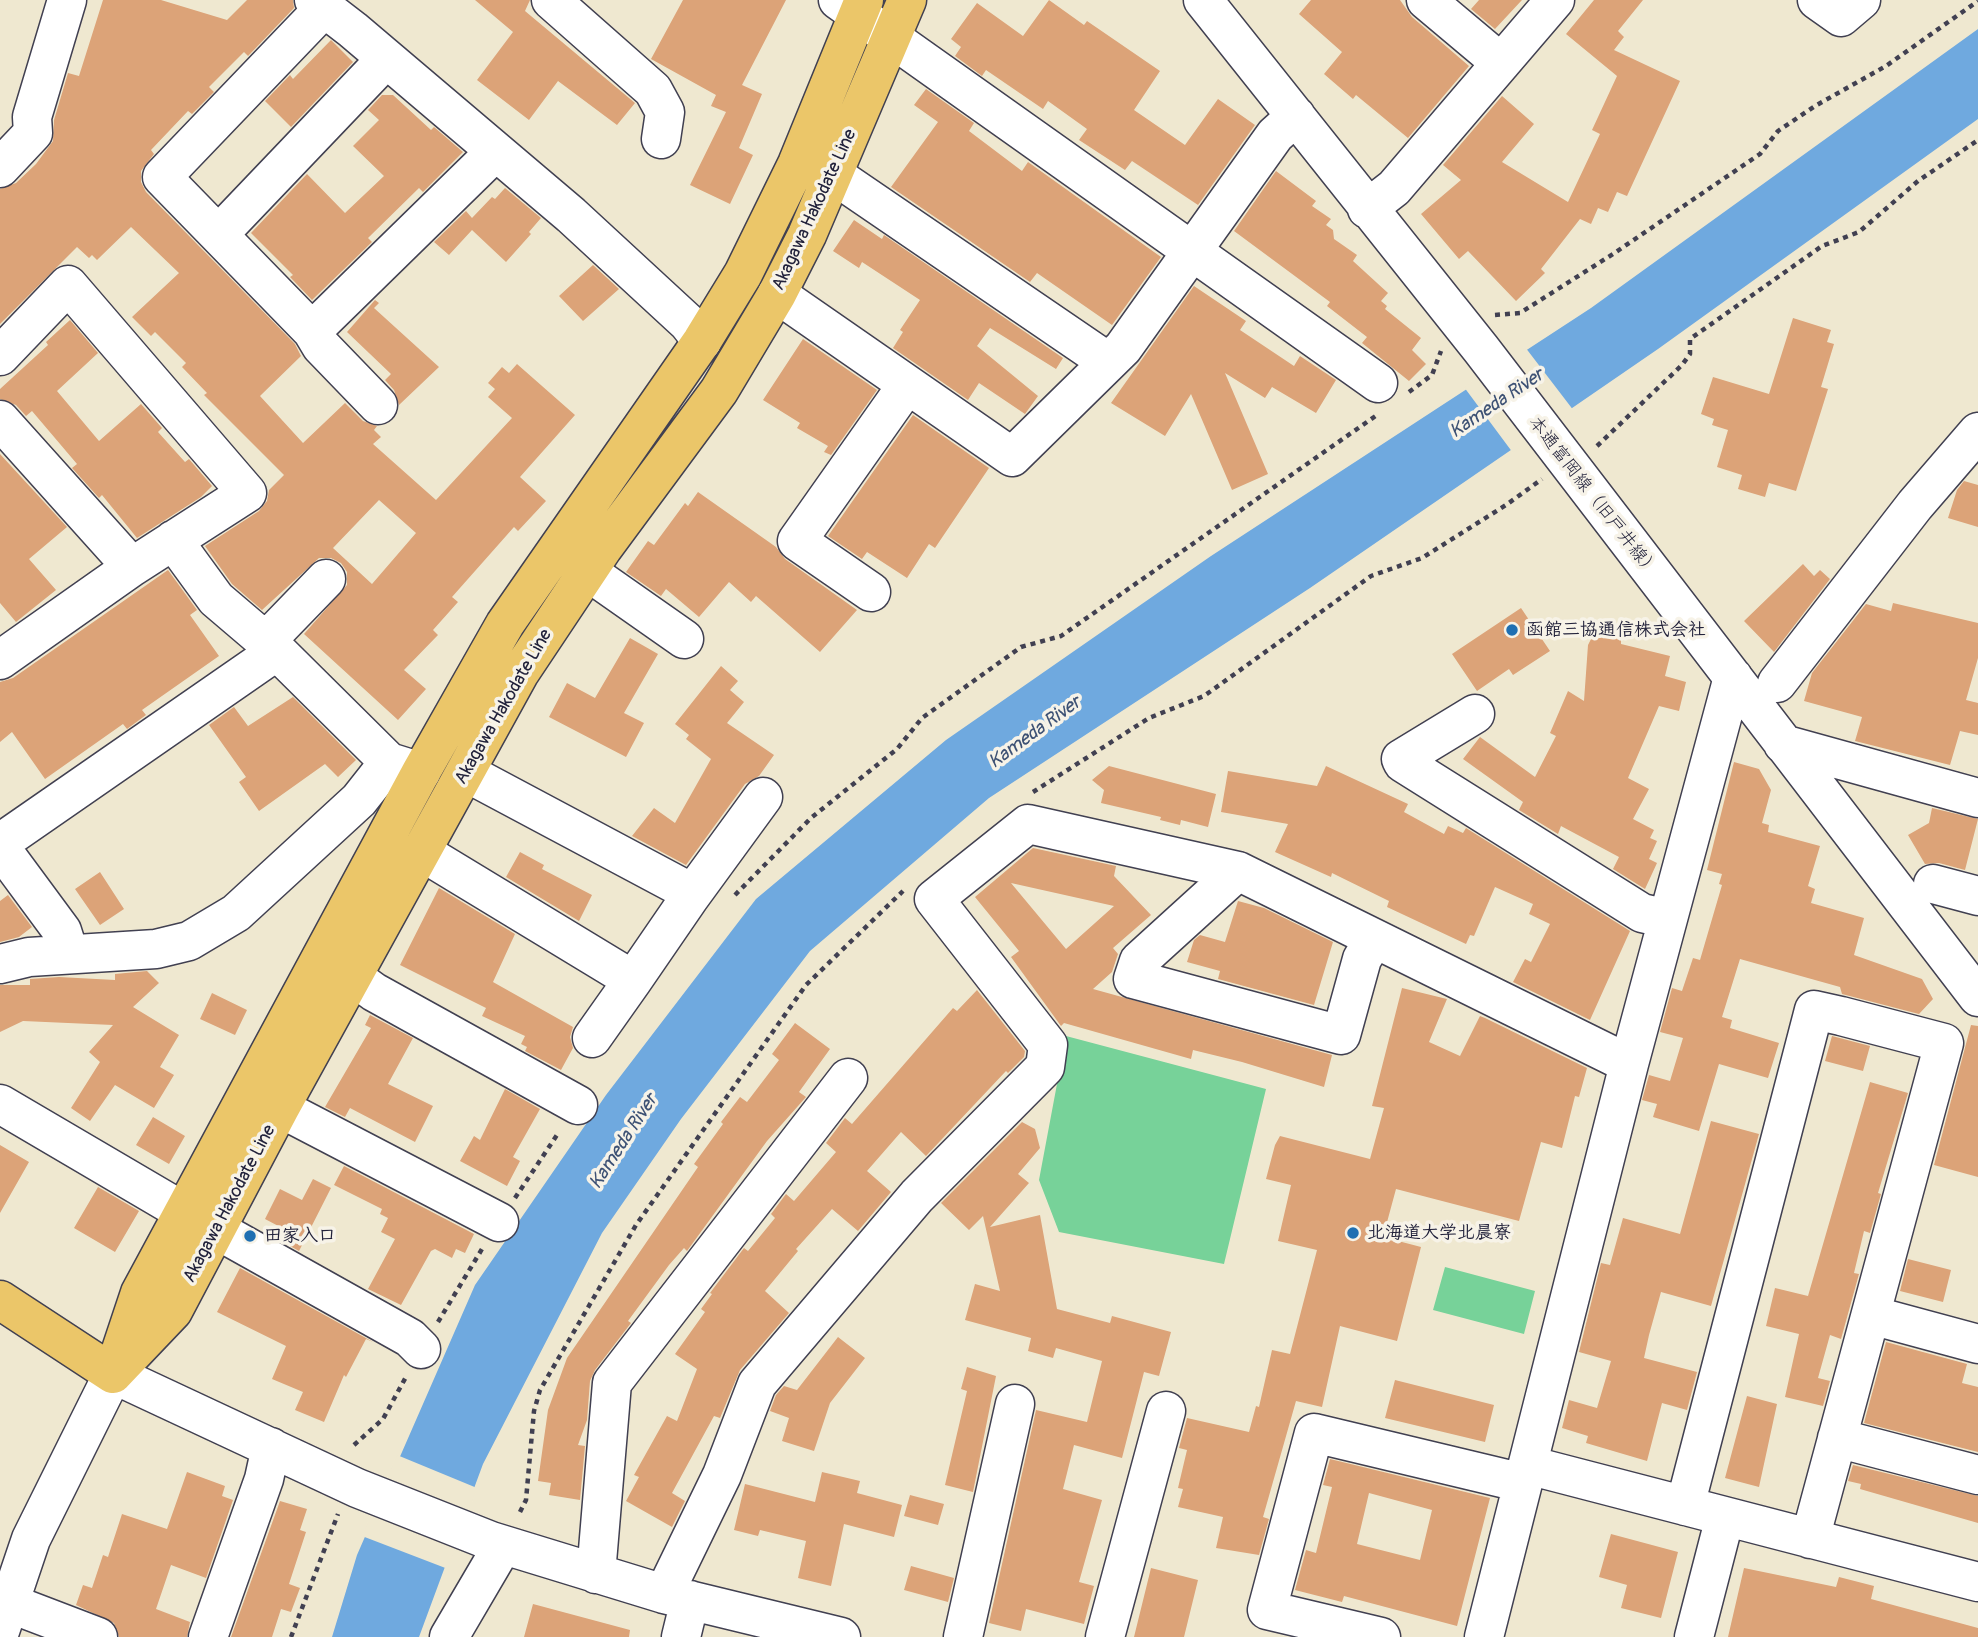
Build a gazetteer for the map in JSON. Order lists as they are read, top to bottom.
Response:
{
  "streets": {
    "main road": ["Akagawa Hakodate Line"],
    "street": ["本通富岡線（旧戸井線）"]
  },
  "water": ["Kameda River"],
  "places": ["函館三協通信株式会社", "北海道大学北晨寮", "田家入口"]
}
